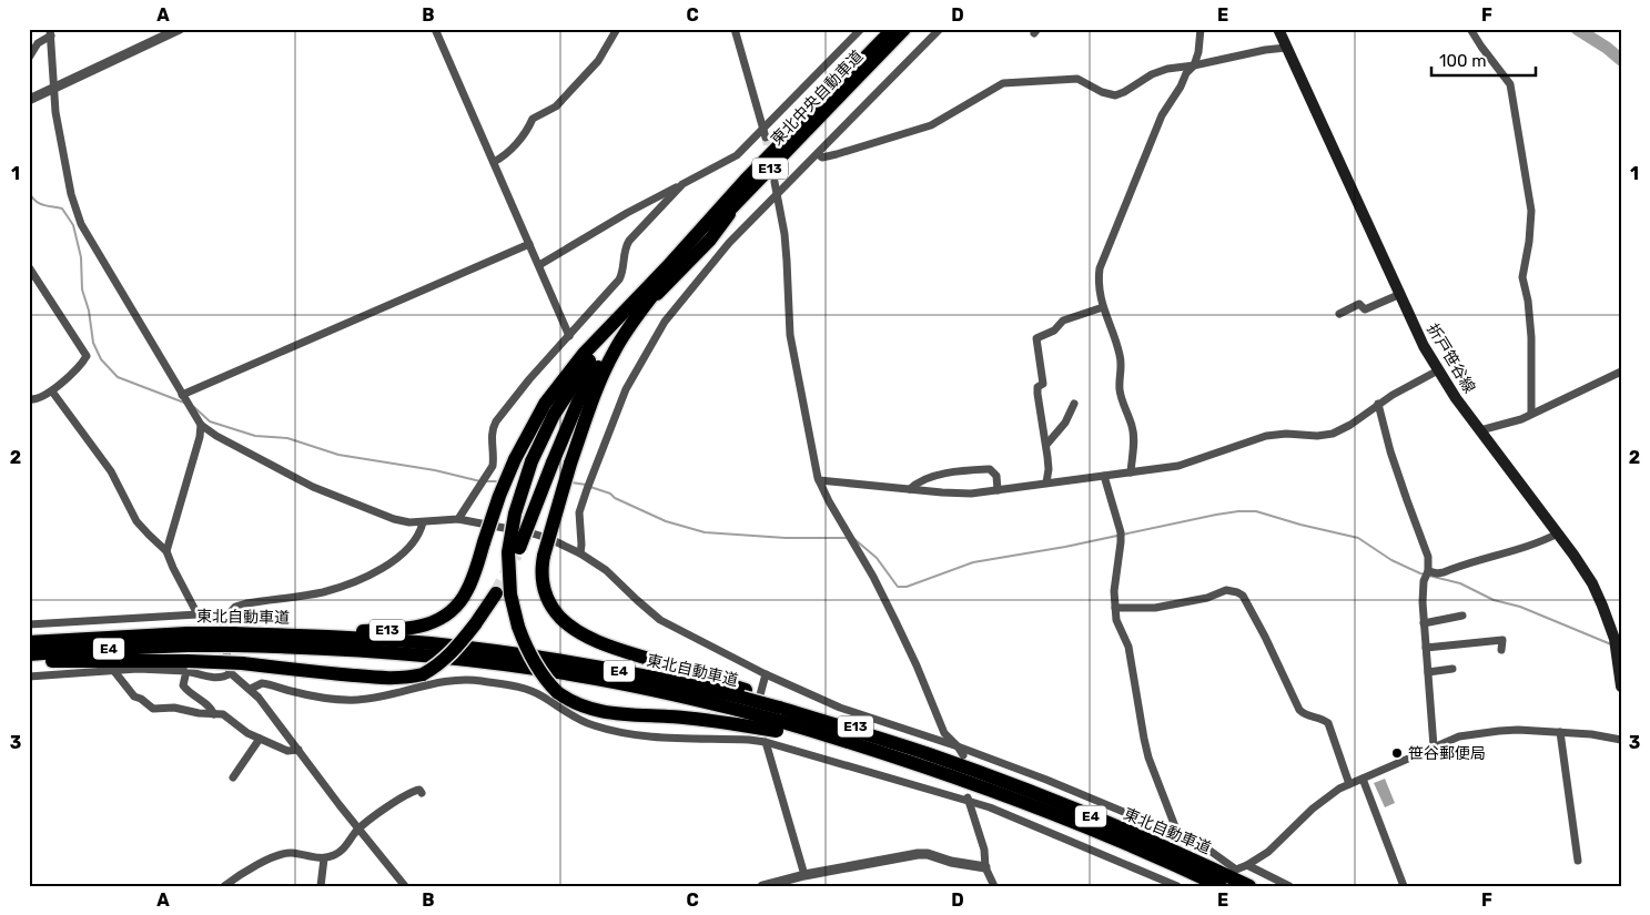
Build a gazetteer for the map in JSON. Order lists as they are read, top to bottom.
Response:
{
  "streets": {
    "highway": [
      "東北中央自動車道",
      "E13",
      "東北自動車道",
      "E4"
    ],
    "main road": ["折戸笹谷線"]
  },
  "crossings": [
    ["東北中央自動車道", "E13"],
    ["E13", "東北自動車道"]
  ],
  "places": ["笹谷郵便局"],
  "scale_bar": "100 m",
  "grid": {
    "columns": [
      "A",
      "B",
      "C",
      "D",
      "E",
      "F"
    ],
    "rows": ["1", "2", "3"]
  }
}
